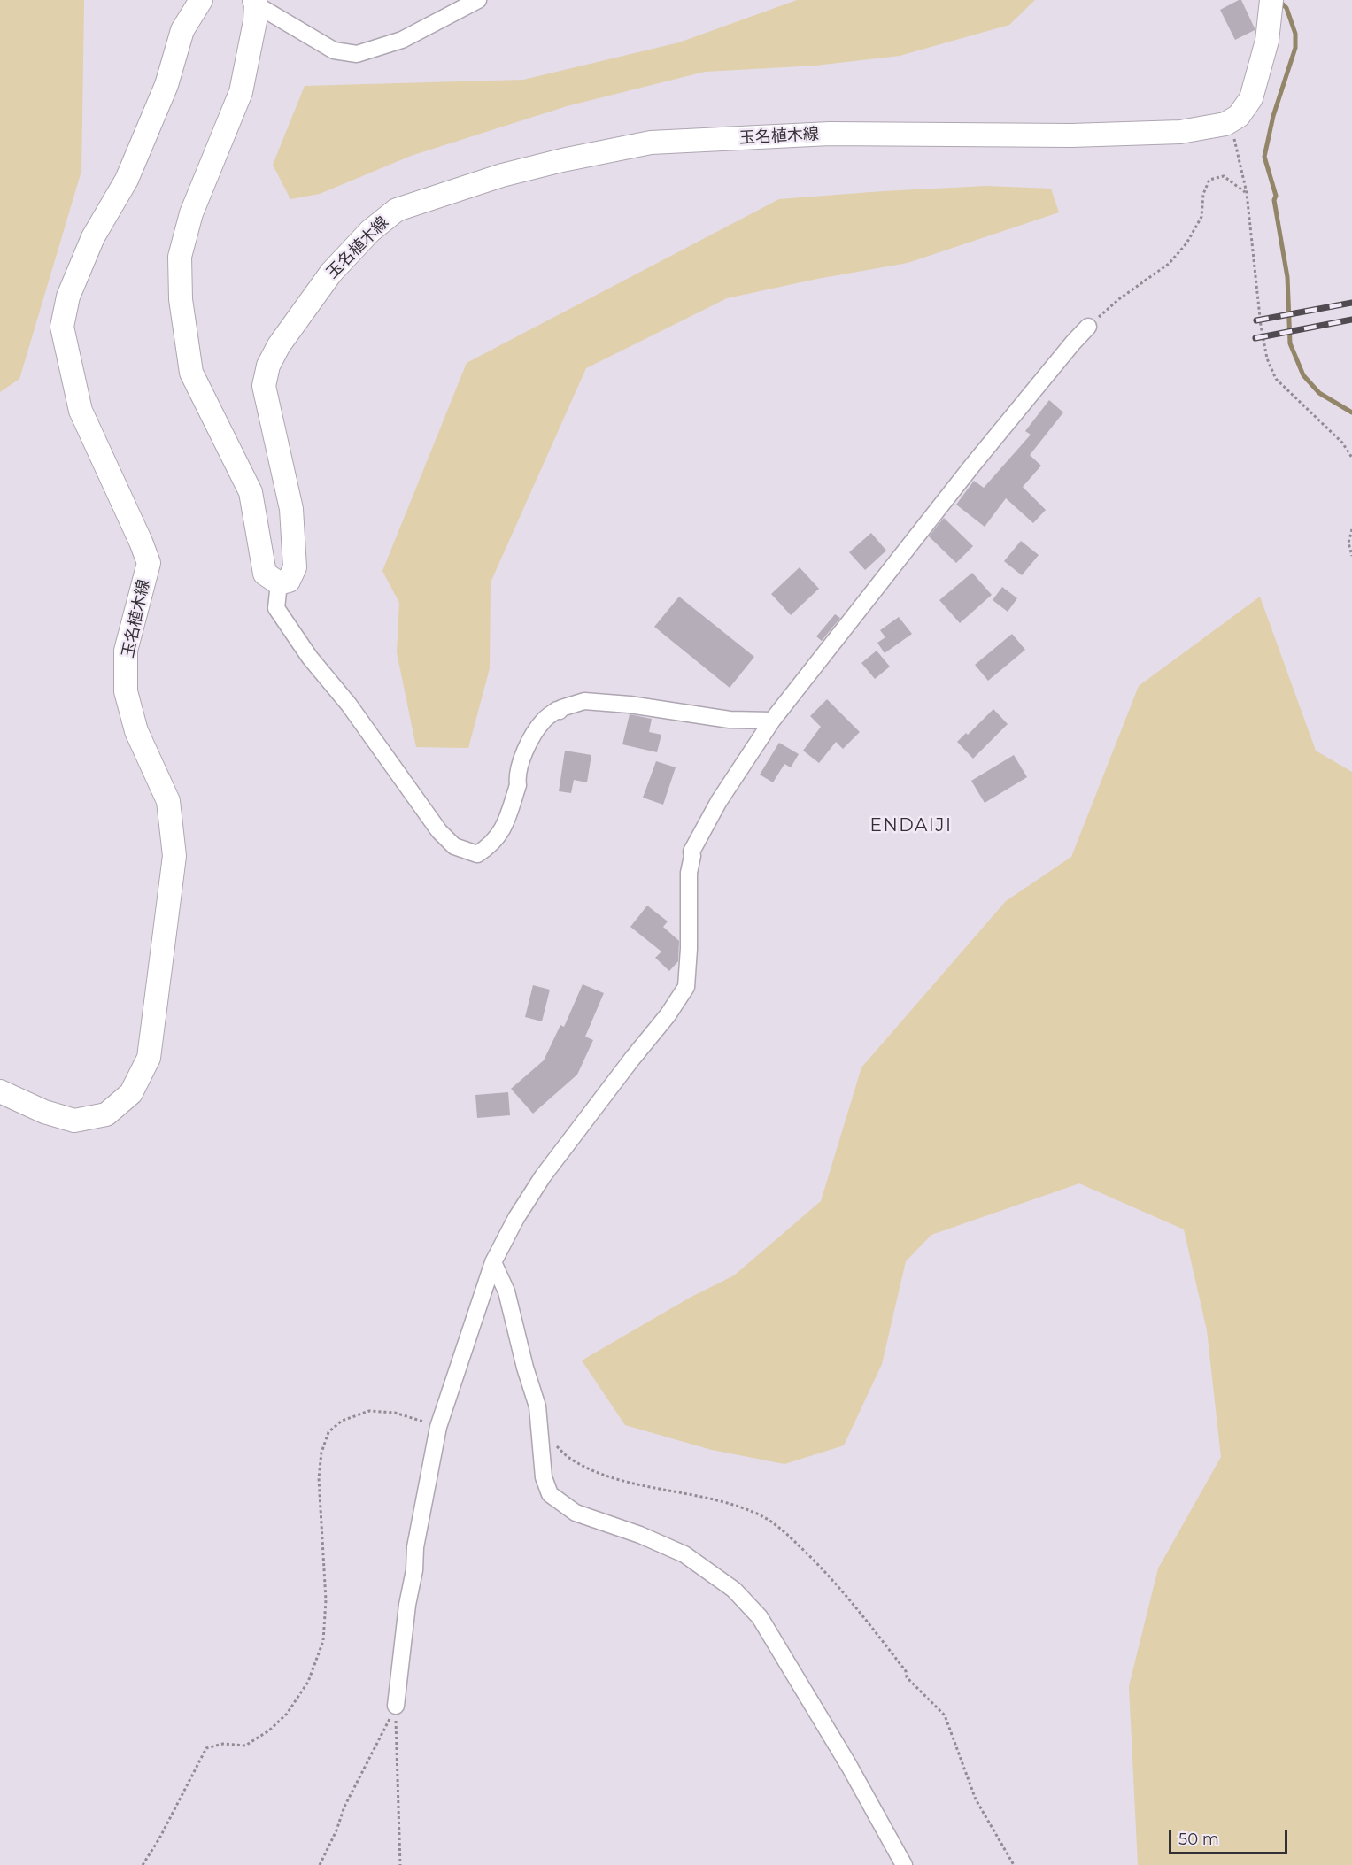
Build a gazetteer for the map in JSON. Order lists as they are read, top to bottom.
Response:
{
  "streets": {
    "main road": ["玉名植木線"]
  },
  "districts": ["ENDAIJI"],
  "scale_bar": "50 m"
}
